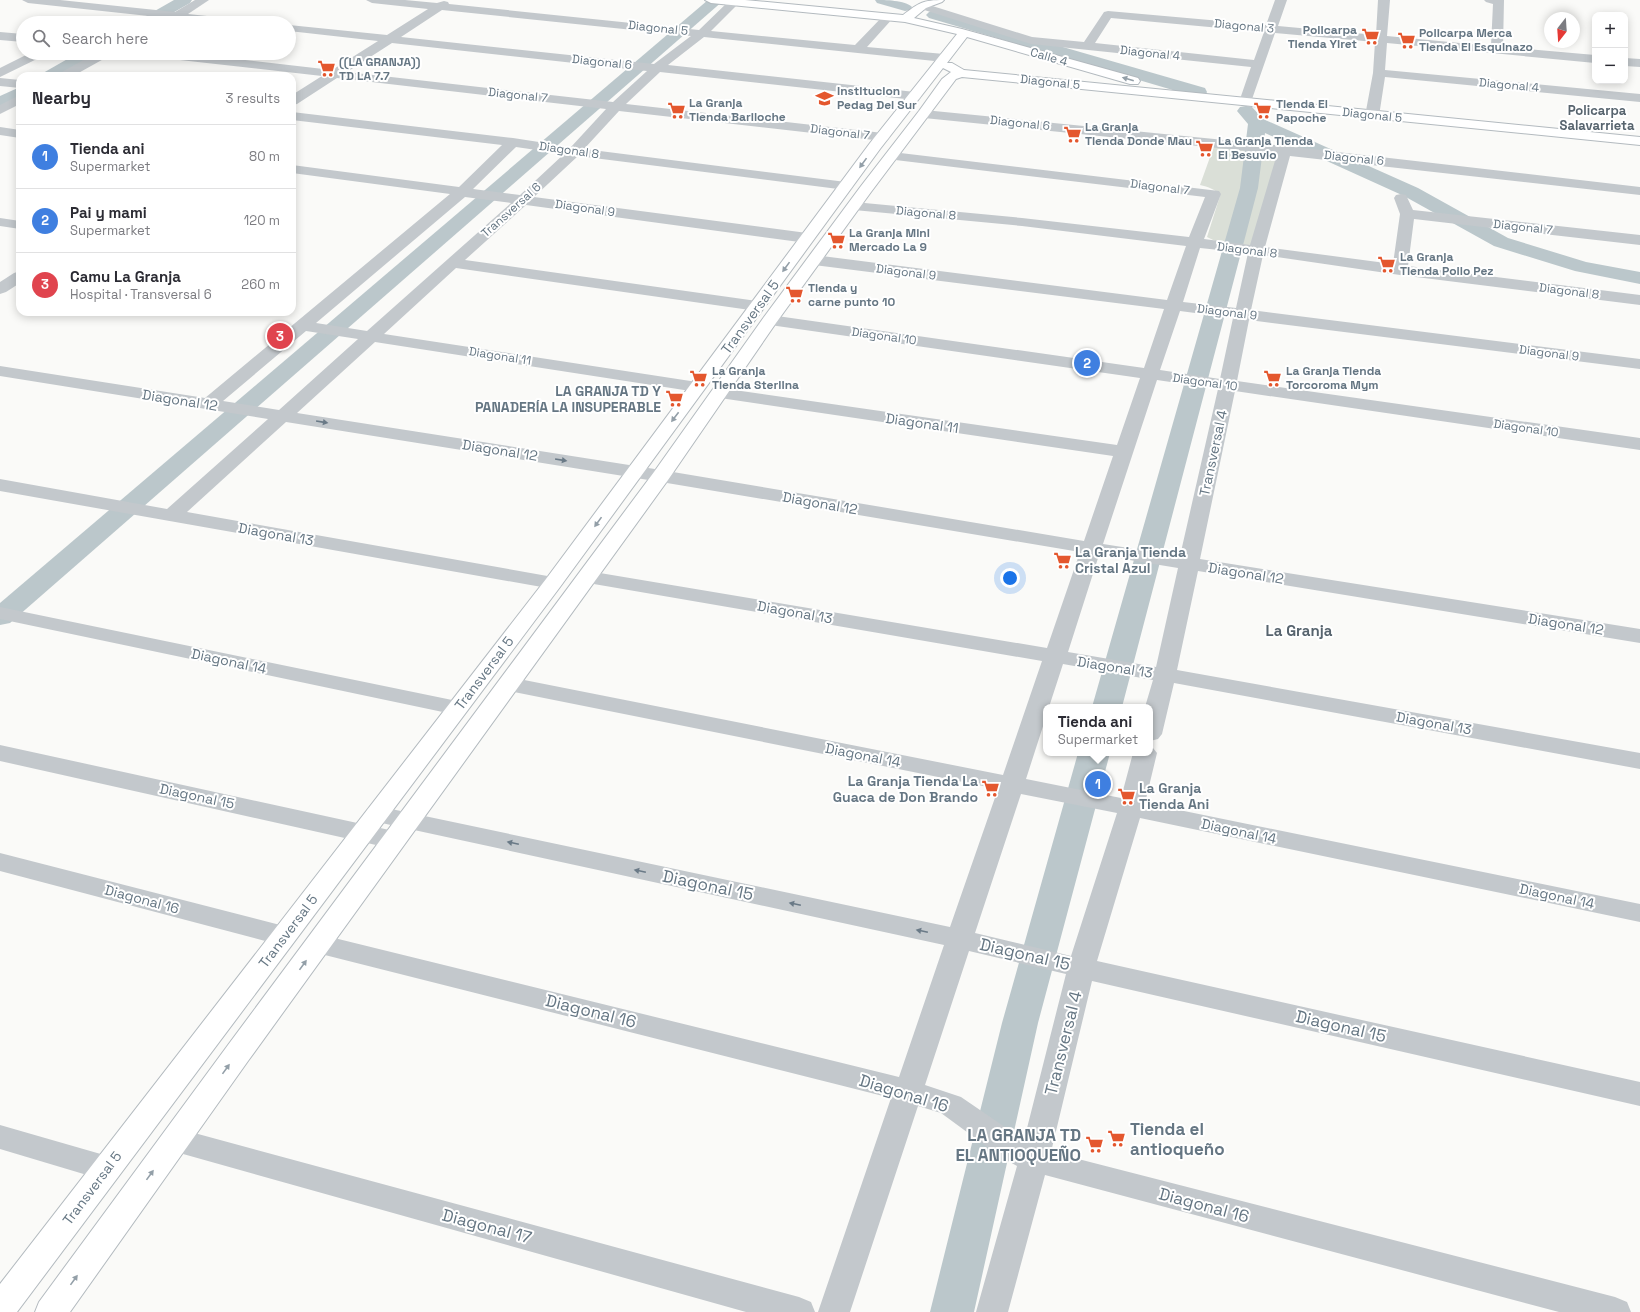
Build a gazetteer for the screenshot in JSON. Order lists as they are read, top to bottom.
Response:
{
  "streets": {
    "street": [
      "Diagonal 3",
      "Diagonal 5",
      "Diagonal 4",
      "Calle 4",
      "Diagonal 6",
      "Diagonal 7",
      "Diagonal 8",
      "Diagonal 9",
      "Transversal 6",
      "Transversal 5",
      "Diagonal 10",
      "Diagonal 11",
      "Diagonal 12",
      "Transversal 4",
      "Diagonal 13",
      "Diagonal 14",
      "Diagonal 15",
      "Diagonal 16",
      "Diagonal 17"
    ]
  },
  "crossings": [
    ["Diagonal 3", "Diagonal 4"],
    ["Diagonal 5", "Calle 4"],
    ["Diagonal 5", "Transversal 6"],
    ["Diagonal 5", "Transversal 5"],
    ["Diagonal 4", "Calle 4"],
    ["Calle 4", "Transversal 5"],
    ["Diagonal 6", "Transversal 6"],
    ["Diagonal 6", "Transversal 5"],
    ["Diagonal 6", "Transversal 4"],
    ["Diagonal 7", "Diagonal 8"],
    ["Diagonal 7", "Transversal 6"],
    ["Diagonal 7", "Transversal 5"],
    ["Diagonal 8", "Transversal 6"],
    ["Diagonal 8", "Transversal 5"],
    ["Diagonal 8", "Transversal 4"],
    ["Diagonal 9", "Transversal 6"],
    ["Diagonal 9", "Transversal 5"],
    ["Diagonal 9", "Transversal 4"],
    ["Transversal 6", "Diagonal 10"],
    ["Transversal 6", "Diagonal 11"],
    ["Transversal 6", "Diagonal 12"],
    ["Transversal 6", "Diagonal 13"],
    ["Transversal 5", "Diagonal 10"],
    ["Transversal 5", "Diagonal 11"],
    ["Transversal 5", "Diagonal 12"],
    ["Transversal 5", "Diagonal 13"],
    ["Transversal 5", "Diagonal 14"],
    ["Transversal 5", "Diagonal 15"],
    ["Transversal 5", "Diagonal 16"],
    ["Transversal 5", "Diagonal 17"],
    ["Diagonal 10", "Transversal 4"],
    ["Diagonal 12", "Transversal 4"],
    ["Transversal 4", "Diagonal 13"],
    ["Transversal 4", "Diagonal 14"],
    ["Transversal 4", "Diagonal 15"],
    ["Transversal 4", "Diagonal 16"]
  ],
  "districts": ["Policarpa Salavarrieta", "La Granja"],
  "places": {
    "supermarket": [
      "Policarpa Tienda Yiret",
      "Policarpa Merca Tienda El Esquinazo",
      "((LA GRANJA)) TD LA 7.7",
      "La Granja Tienda Bariloche",
      "Tienda El Papoche",
      "La Granja Tienda Donde Mau",
      "La Granja Tienda El Besuvio",
      "La Granja Mini Mercado La 9",
      "La Granja Tienda Pollo Pez",
      "Tienda y carne punto 10",
      "La Granja Tienda Sterlina",
      "La Granja Tienda Torcoroma Mym",
      "LA GRANJA TD Y PANADERÍA LA INSUPERABLE",
      "La Granja Tienda Cristal Azul",
      "La Granja Tienda La Guaca de Don Brando",
      "La Granja Tienda Ani",
      "Tienda el antioqueño",
      "LA GRANJA TD EL ANTIOQUEÑO"
    ],
    "school or university": ["Institucion Pedag Del Sur"]
  },
  "north": "bottom",
  "page": {
    "map_buttons": ["+", "−"],
    "search": "Search here",
    "heading": ["Nearby", "3 results"],
    "list": [
      {
        "mark": "1",
        "name": "Tienda ani",
        "note": "Supermarket",
        "value": "80 m"
      },
      {
        "mark": "2",
        "name": "Pai y mami",
        "note": "Supermarket",
        "value": "120 m"
      },
      {
        "mark": "3",
        "name": "Camu La Granja",
        "note": "Hospital · Transversal 6",
        "value": "260 m"
      }
    ],
    "pins": ["3", "2", "1"],
    "popup": ["Tienda ani", "Supermarket"]
  }
}
